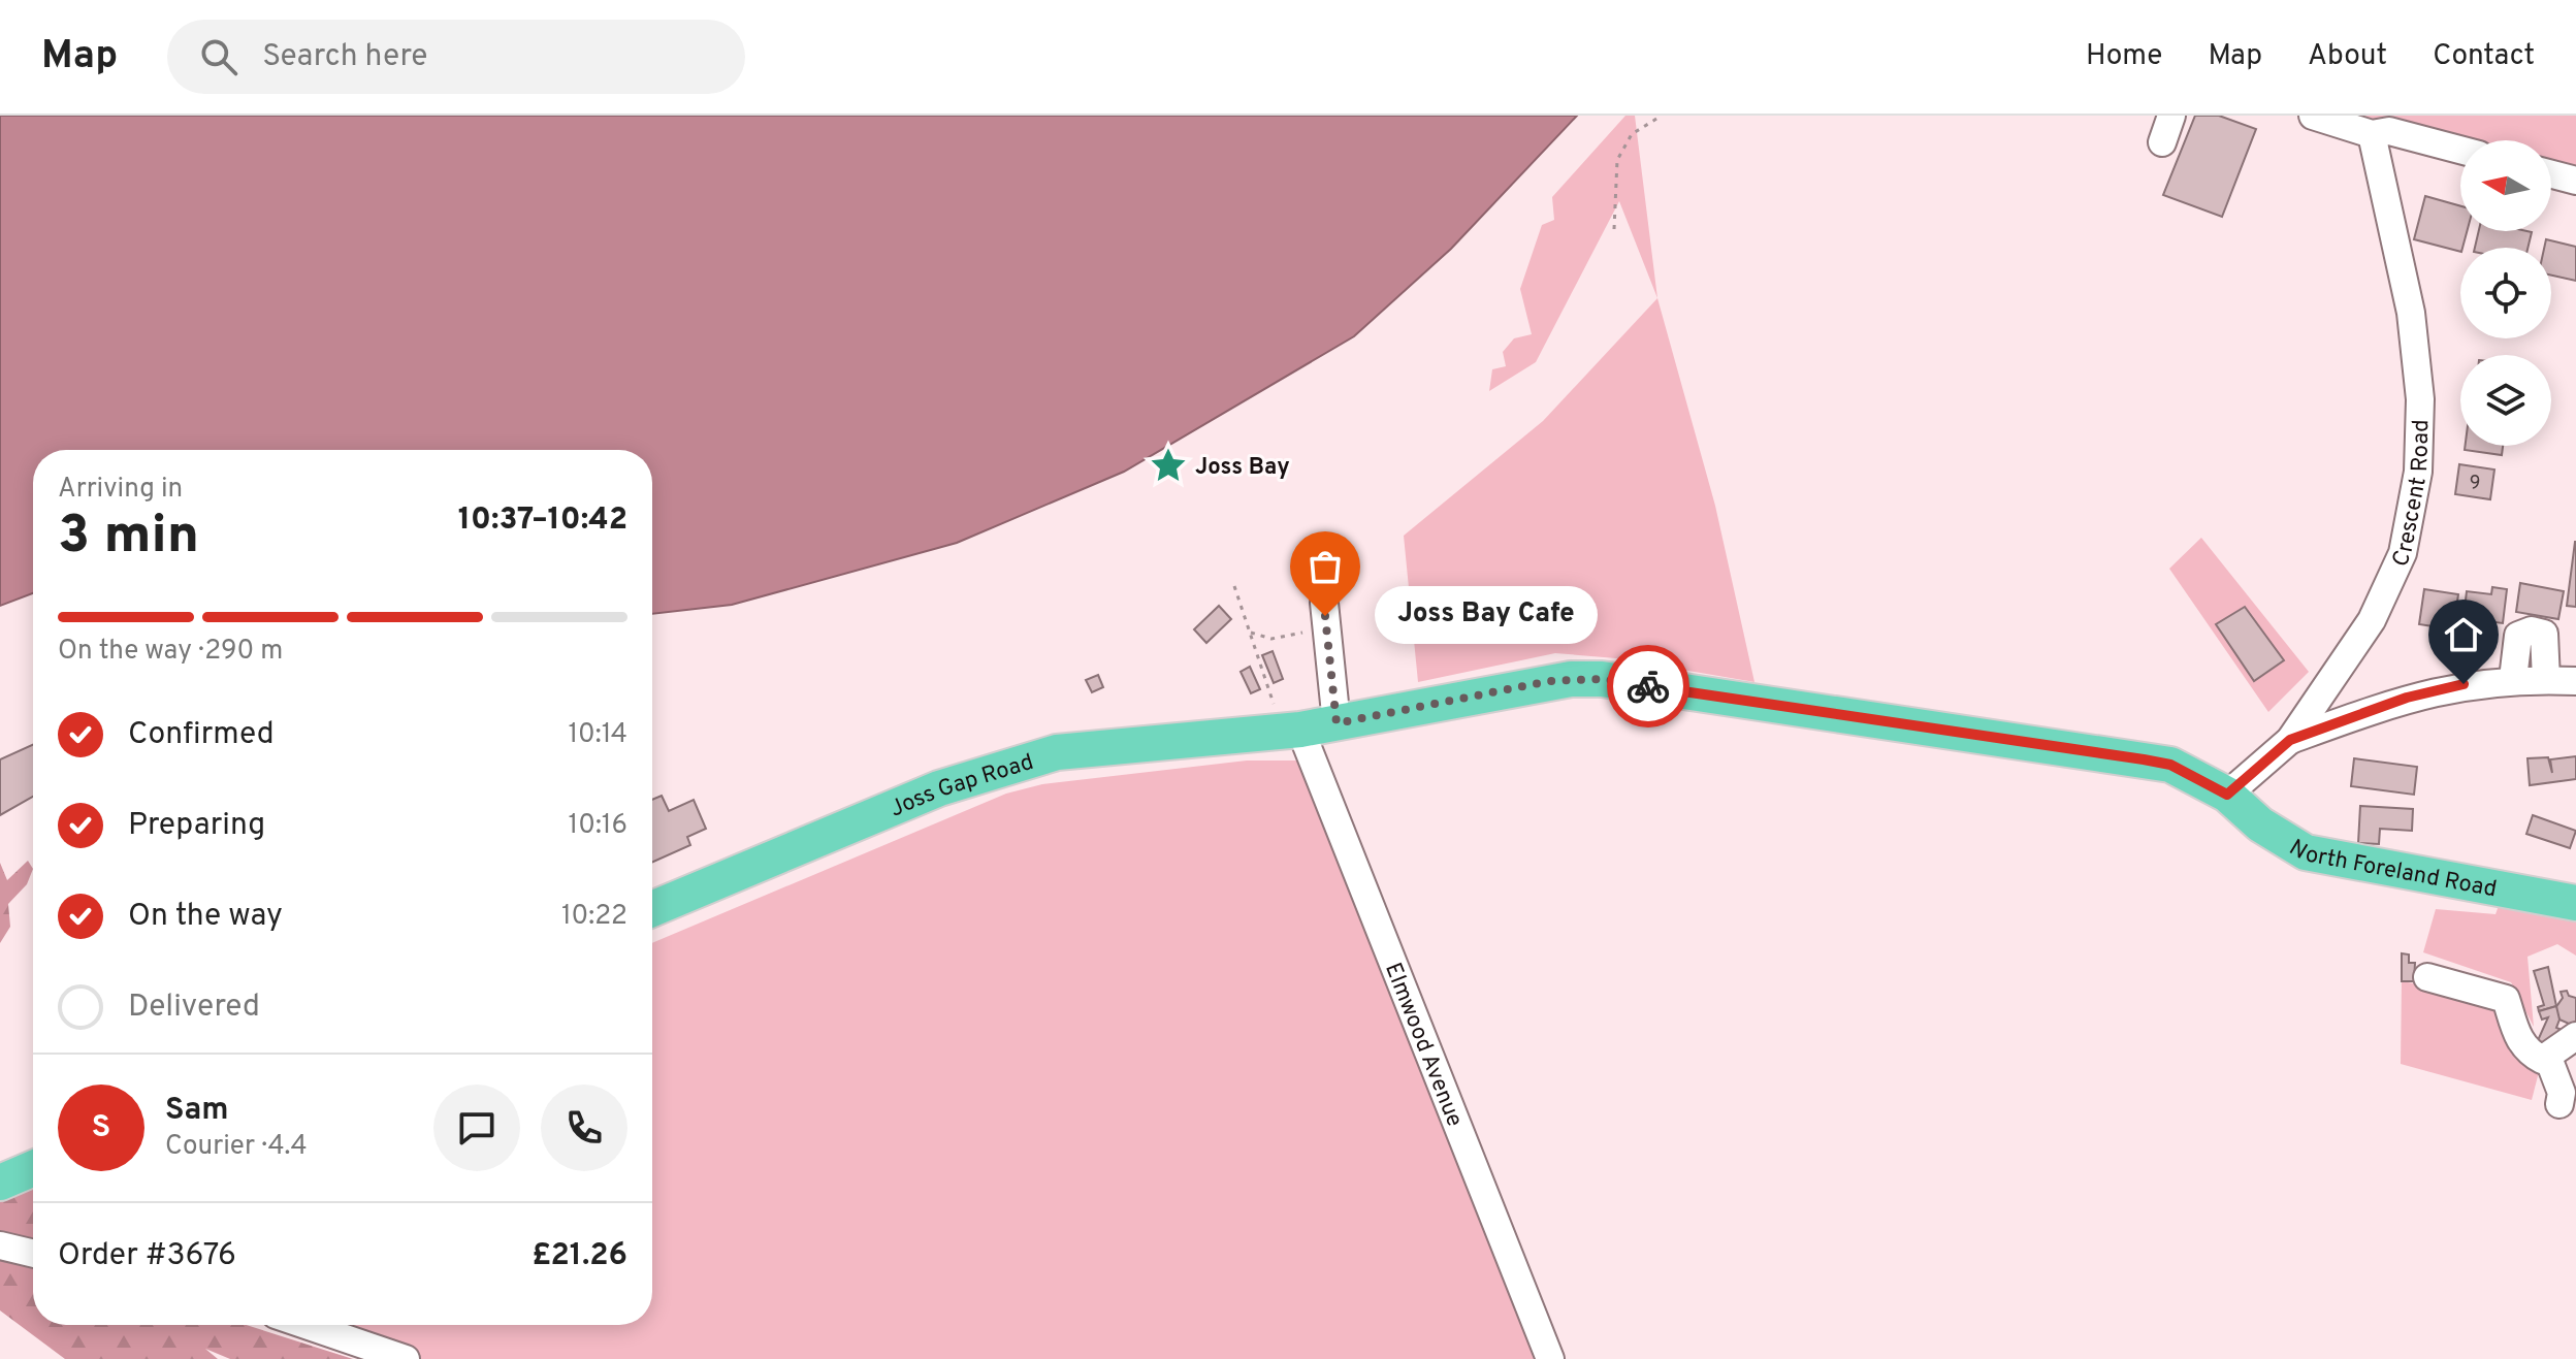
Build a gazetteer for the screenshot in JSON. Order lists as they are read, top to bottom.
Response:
{
  "streets": {
    "main road": ["Joss Gap Road", "North Foreland Road"],
    "street": ["Crescent Road", "Elmwood Avenue"]
  },
  "crossings": [
    ["Crescent Road", "North Foreland Road"],
    ["Joss Gap Road", "North Foreland Road"],
    ["Joss Gap Road", "Elmwood Avenue"]
  ],
  "places": {
    "place": ["Joss Bay"],
    "other": ["Joss Bay Cafe"]
  },
  "house_numbers": ["9"],
  "north": "left",
  "page": {
    "header": "Map",
    "search": "Search here",
    "nav": [
      "Home",
      "Map",
      "About",
      "Contact"
    ],
    "heading": ["3 min", "Arriving in", "10:37–10:42"],
    "panel": [
      "Sam",
      "Courier · 4.4",
      "Order #3676",
      "£21.26"
    ],
    "bubble": "Joss Bay Cafe",
    "bar": "On the way · 290 m",
    "list": [
      ["Confirmed", "10:14"],
      ["Preparing", "10:16"],
      ["On the way", "10:22"],
      "Delivered"
    ],
    "round": "S"
  }
}
